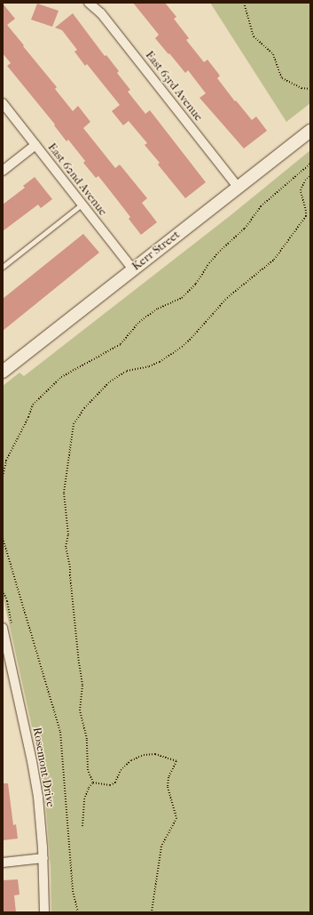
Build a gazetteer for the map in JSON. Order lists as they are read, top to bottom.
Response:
{
  "streets": {
    "street": [
      "East 63rd Avenue",
      "East 62nd Avenue",
      "Kerr Street",
      "Rosemont Drive"
    ]
  },
  "crossings": [
    ["East 63rd Avenue", "Kerr Street"],
    ["East 62nd Avenue", "Kerr Street"]
  ]
}
